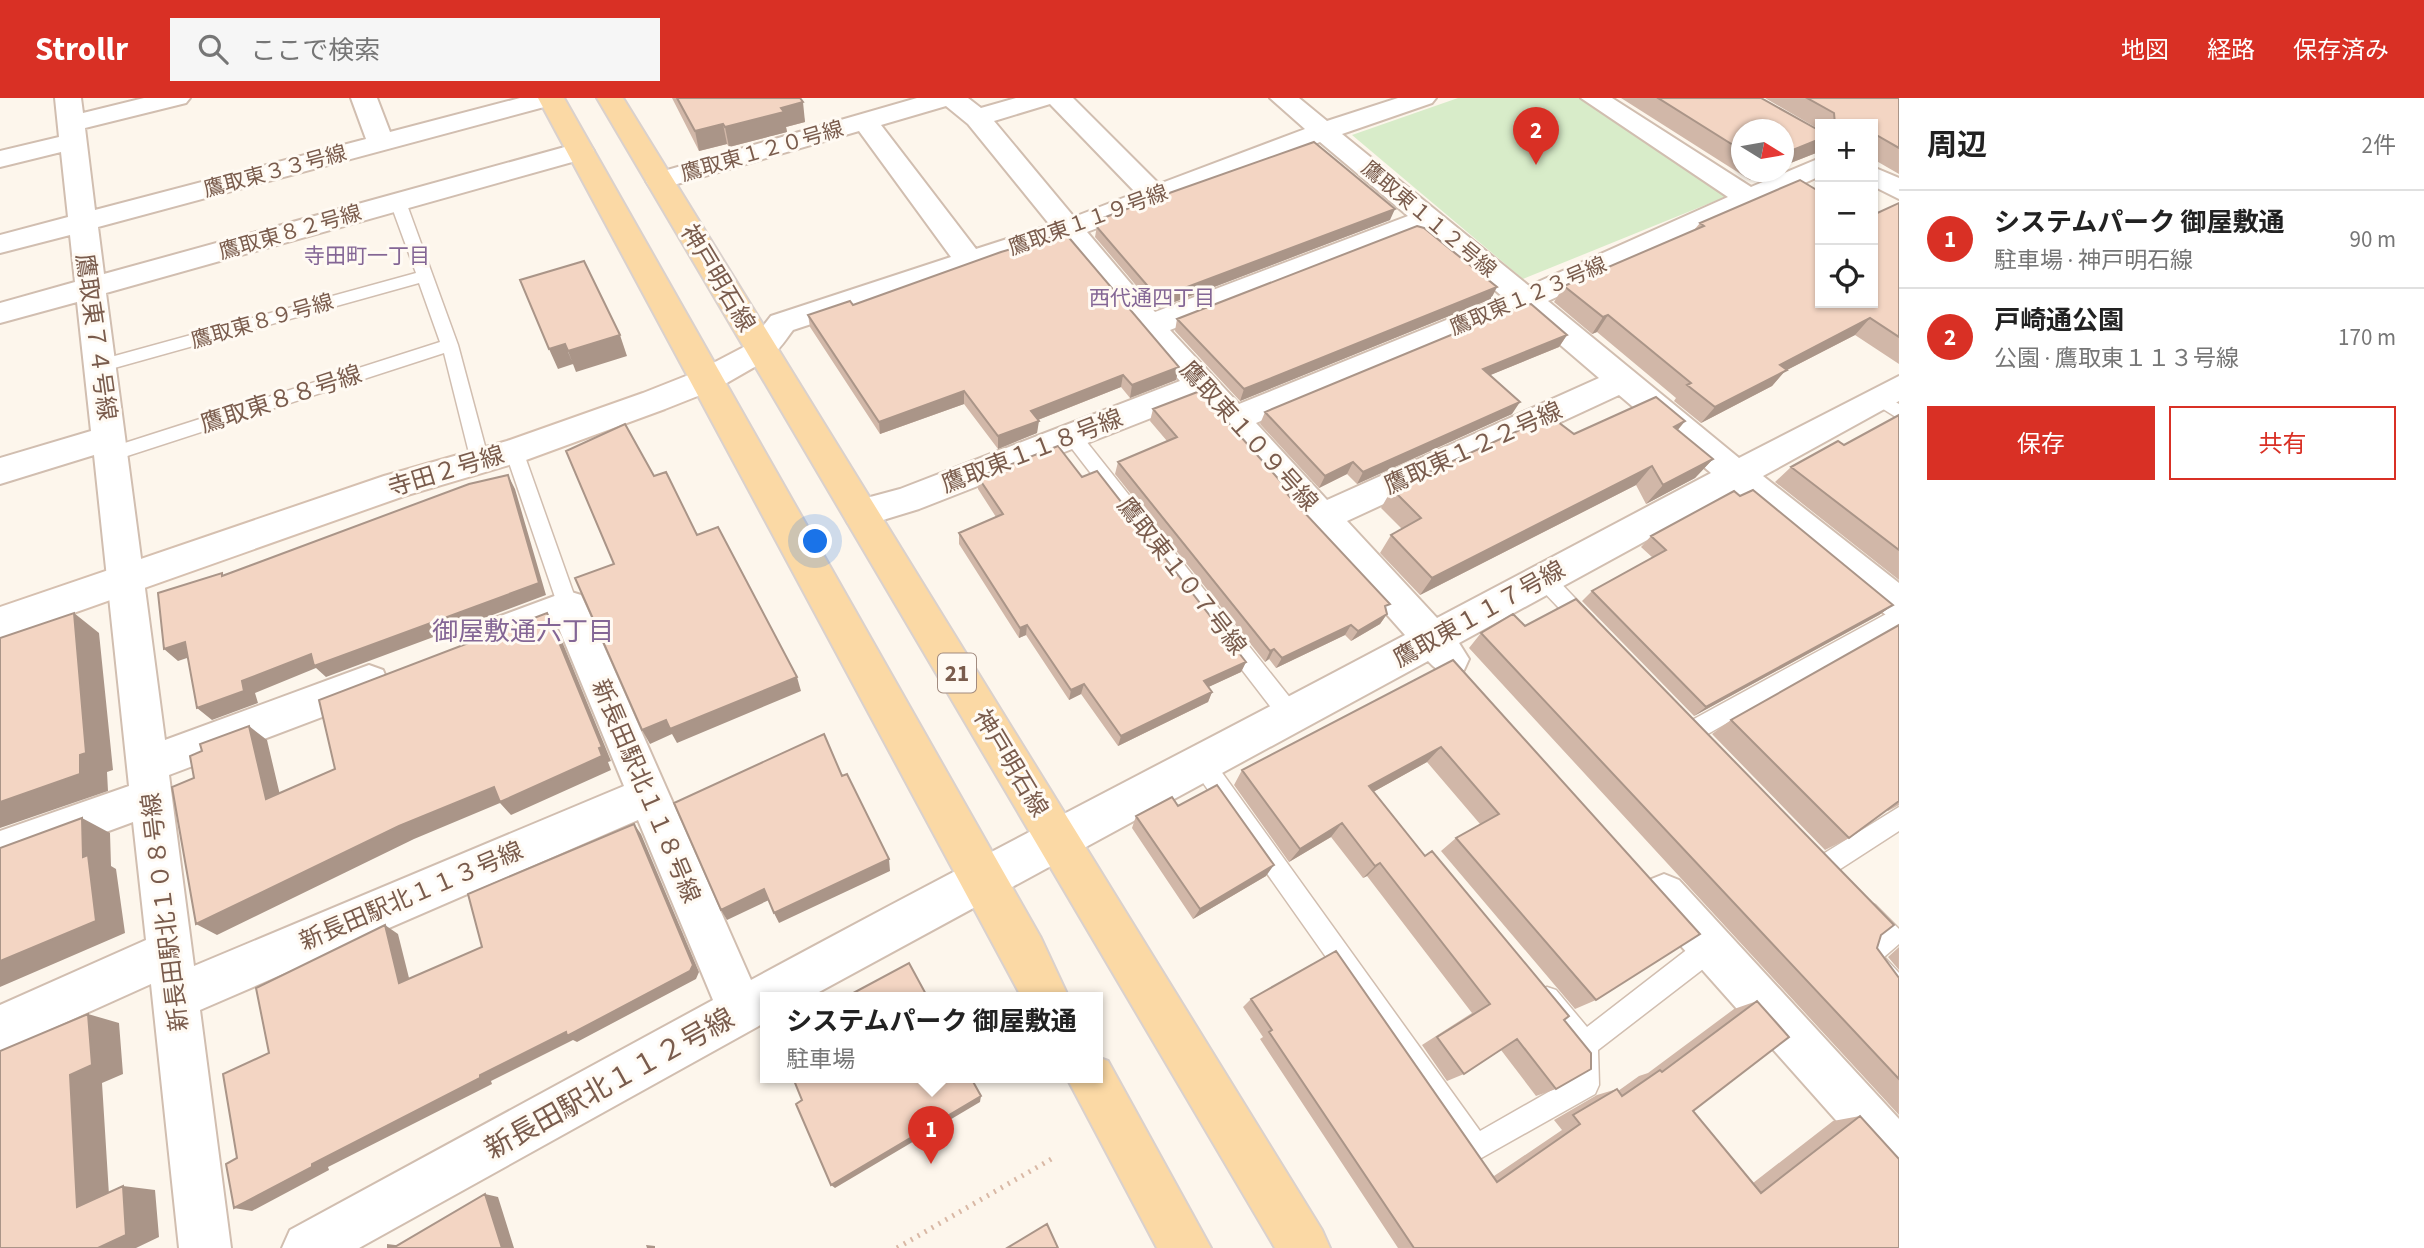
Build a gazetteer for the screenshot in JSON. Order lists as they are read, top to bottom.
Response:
{
  "streets": {
    "main road": ["神戸明石線", "21"],
    "street": [
      "鷹取東１２０号線",
      "鷹取東３３号線",
      "鷹取東１１２号線",
      "鷹取東１１９号線",
      "鷹取東８２号線",
      "鷹取東１２３号線",
      "鷹取東７４号線",
      "鷹取東１０９号線",
      "鷹取東１２２号線",
      "鷹取東１１８号線",
      "寺田２号線",
      "鷹取東１１７号線",
      "新長田駅北１１８号線",
      "新長田駅北１１３号線",
      "新長田駅北１０８号線",
      "新長田駅北１１２号線"
    ],
    "lane": ["鷹取東８９号線", "鷹取東８８号線", "鷹取東１０７号線"]
  },
  "crossings": [
    ["鷹取東１２０号線", "鷹取東１１９号線"],
    ["鷹取東１２０号線", "神戸明石線"],
    ["鷹取東３３号線", "鷹取東７４号線"],
    ["鷹取東１１２号線", "鷹取東１１９号線"],
    ["鷹取東１１２号線", "鷹取東１２３号線"],
    ["鷹取東１１２号線", "鷹取東１２２号線"],
    ["鷹取東１１２号線", "鷹取東１１７号線"],
    ["鷹取東１１９号線", "神戸明石線"],
    ["鷹取東１１９号線", "鷹取東１０９号線"],
    ["鷹取東１１９号線", "寺田２号線"],
    ["鷹取東８２号線", "鷹取東７４号線"],
    ["神戸明石線", "鷹取東１１８号線"],
    ["神戸明石線", "寺田２号線"],
    ["神戸明石線", "鷹取東１１７号線"],
    ["神戸明石線", "新長田駅北１１２号線"],
    ["鷹取東１２３号線", "鷹取東１０９号線"],
    ["鷹取東８９号線", "鷹取東７４号線"],
    ["鷹取東７４号線", "鷹取東８８号線"],
    ["鷹取東７４号線", "寺田２号線"],
    ["鷹取東７４号線", "新長田駅北１０８号線"],
    ["鷹取東１０９号線", "鷹取東１２２号線"],
    ["鷹取東１０９号線", "鷹取東１１８号線"],
    ["鷹取東１０９号線", "鷹取東１１７号線"],
    ["鷹取東１１８号線", "鷹取東１０７号線"],
    ["寺田２号線", "新長田駅北１１８号線"],
    ["寺田２号線", "新長田駅北１０８号線"],
    ["鷹取東１０７号線", "鷹取東１１７号線"],
    ["鷹取東１１７号線", "新長田駅北１１２号線"],
    ["新長田駅北１１８号線", "新長田駅北１１３号線"],
    ["新長田駅北１１８号線", "新長田駅北１１２号線"],
    ["新長田駅北１１３号線", "新長田駅北１０８号線"]
  ],
  "districts": ["寺田町一丁目", "西代通四丁目", "御屋敷通六丁目"],
  "north": "right",
  "page": {
    "header": "Strollr",
    "search": "ここで検索",
    "nav": ["地図", "経路", "保存済み"],
    "heading": ["周辺", "2件"],
    "pins": ["2", "1"],
    "map_buttons": ["+", "−"],
    "list": [
      {
        "mark": "1",
        "name": "システムパーク 御屋敷通",
        "note": "駐車場 · 神戸明石線",
        "value": "90 m"
      },
      {
        "mark": "2",
        "name": "戸崎通公園",
        "note": "公園 · 鷹取東１１３号線",
        "value": "170 m"
      }
    ],
    "buttons": ["保存", "共有"],
    "popup": ["システムパーク 御屋敷通", "駐車場"]
  }
}
